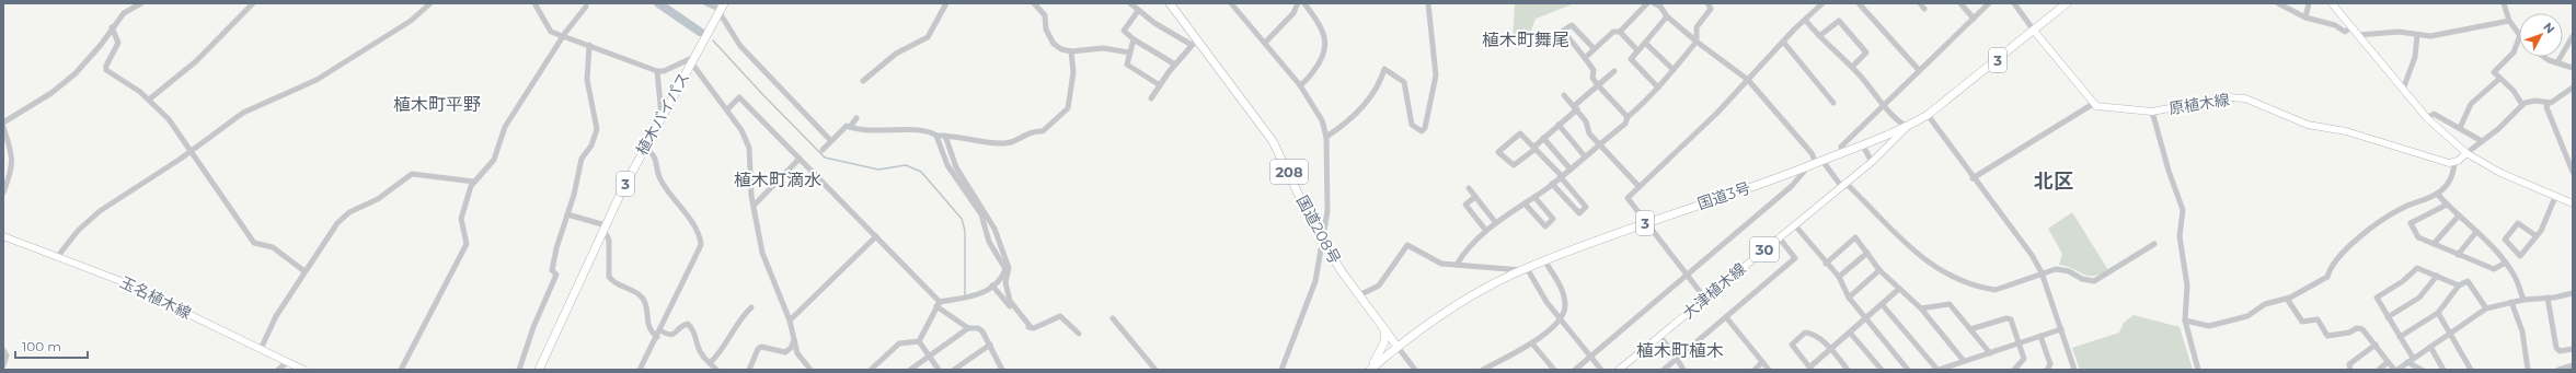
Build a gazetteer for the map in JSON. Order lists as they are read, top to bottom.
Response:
{
  "streets": {
    "highway": [
      "3",
      "植木バイパス",
      "208",
      "国道3号",
      "国道208号"
    ],
    "main road": [
      "原植木線",
      "30",
      "大津植木線",
      "玉名植木線"
    ]
  },
  "crossings": [
    ["国道3号", "国道208号"],
    ["国道3号", "大津植木線"]
  ],
  "districts": [
    "植木町舞尾",
    "植木町平野",
    "植木町滴水",
    "北区",
    "植木町植木"
  ],
  "scale_bar": "100 m",
  "north": "top right"
}
